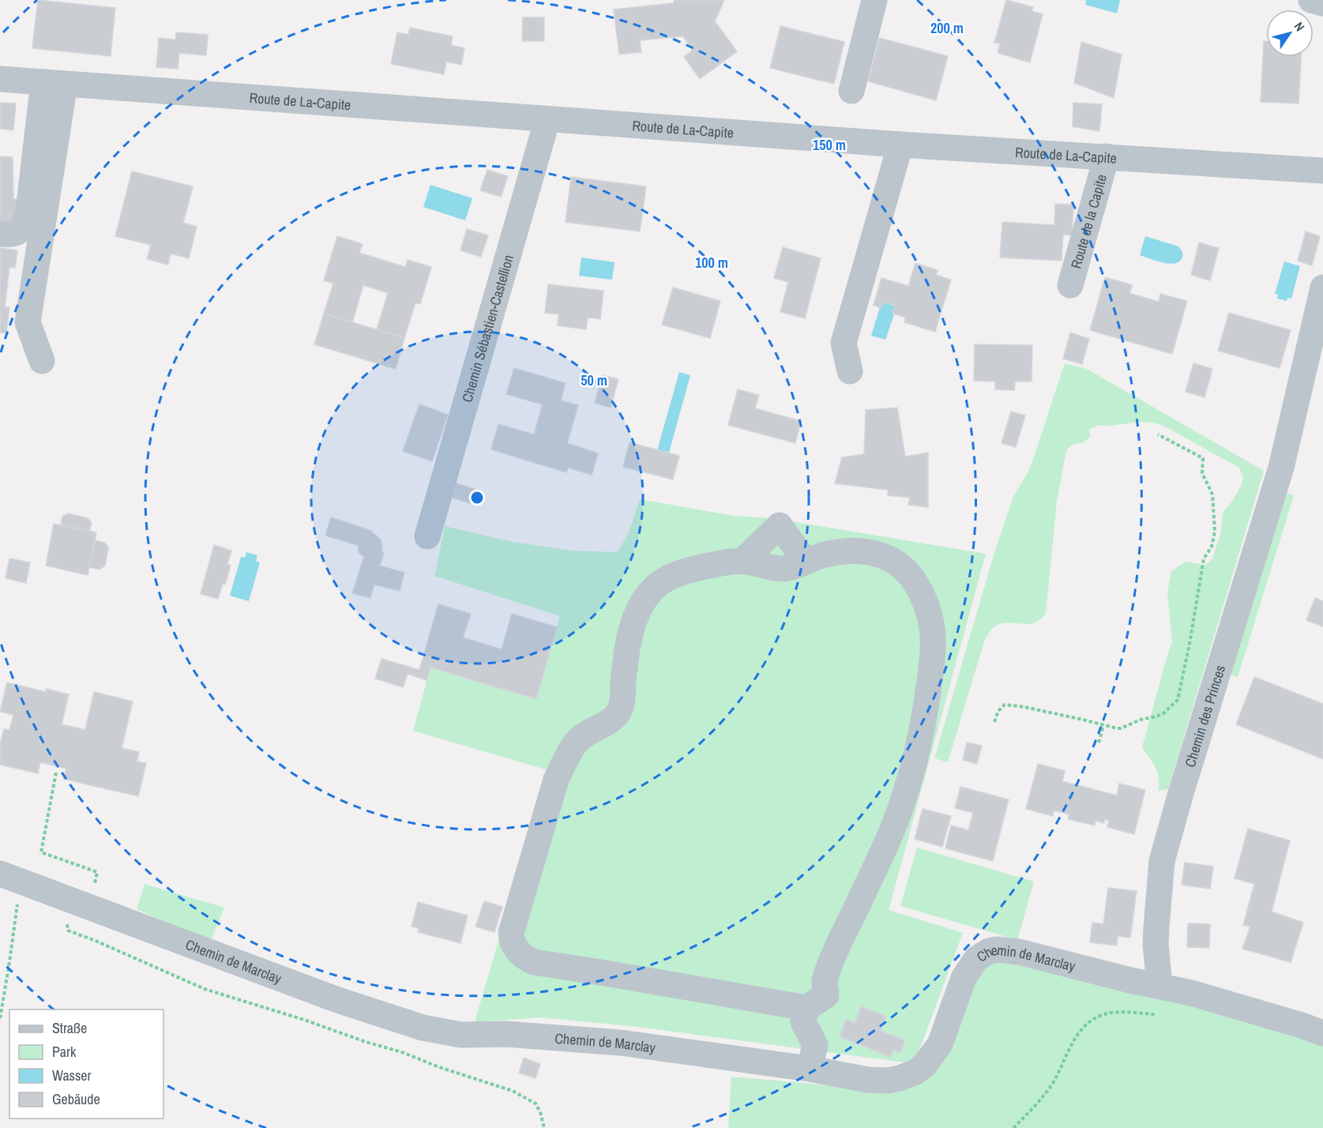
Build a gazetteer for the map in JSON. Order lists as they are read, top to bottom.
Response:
{
  "streets": {
    "street": [
      "Route de La-Capite",
      "Route de la Capite",
      "Chemin Sébastien-Castellion",
      "Chemin des Princes",
      "Chemin de Marclay"
    ]
  },
  "crossings": [
    ["Route de La-Capite", "Route de la Capite"],
    ["Route de La-Capite", "Chemin Sébastien-Castellion"],
    ["Chemin des Princes", "Chemin de Marclay"]
  ],
  "legend": [
    "Straße",
    "Park",
    "Wasser",
    "Gebäude"
  ],
  "north": "top right",
  "rings": [
    "200 m",
    "150 m",
    "100 m",
    "50 m"
  ]
}
